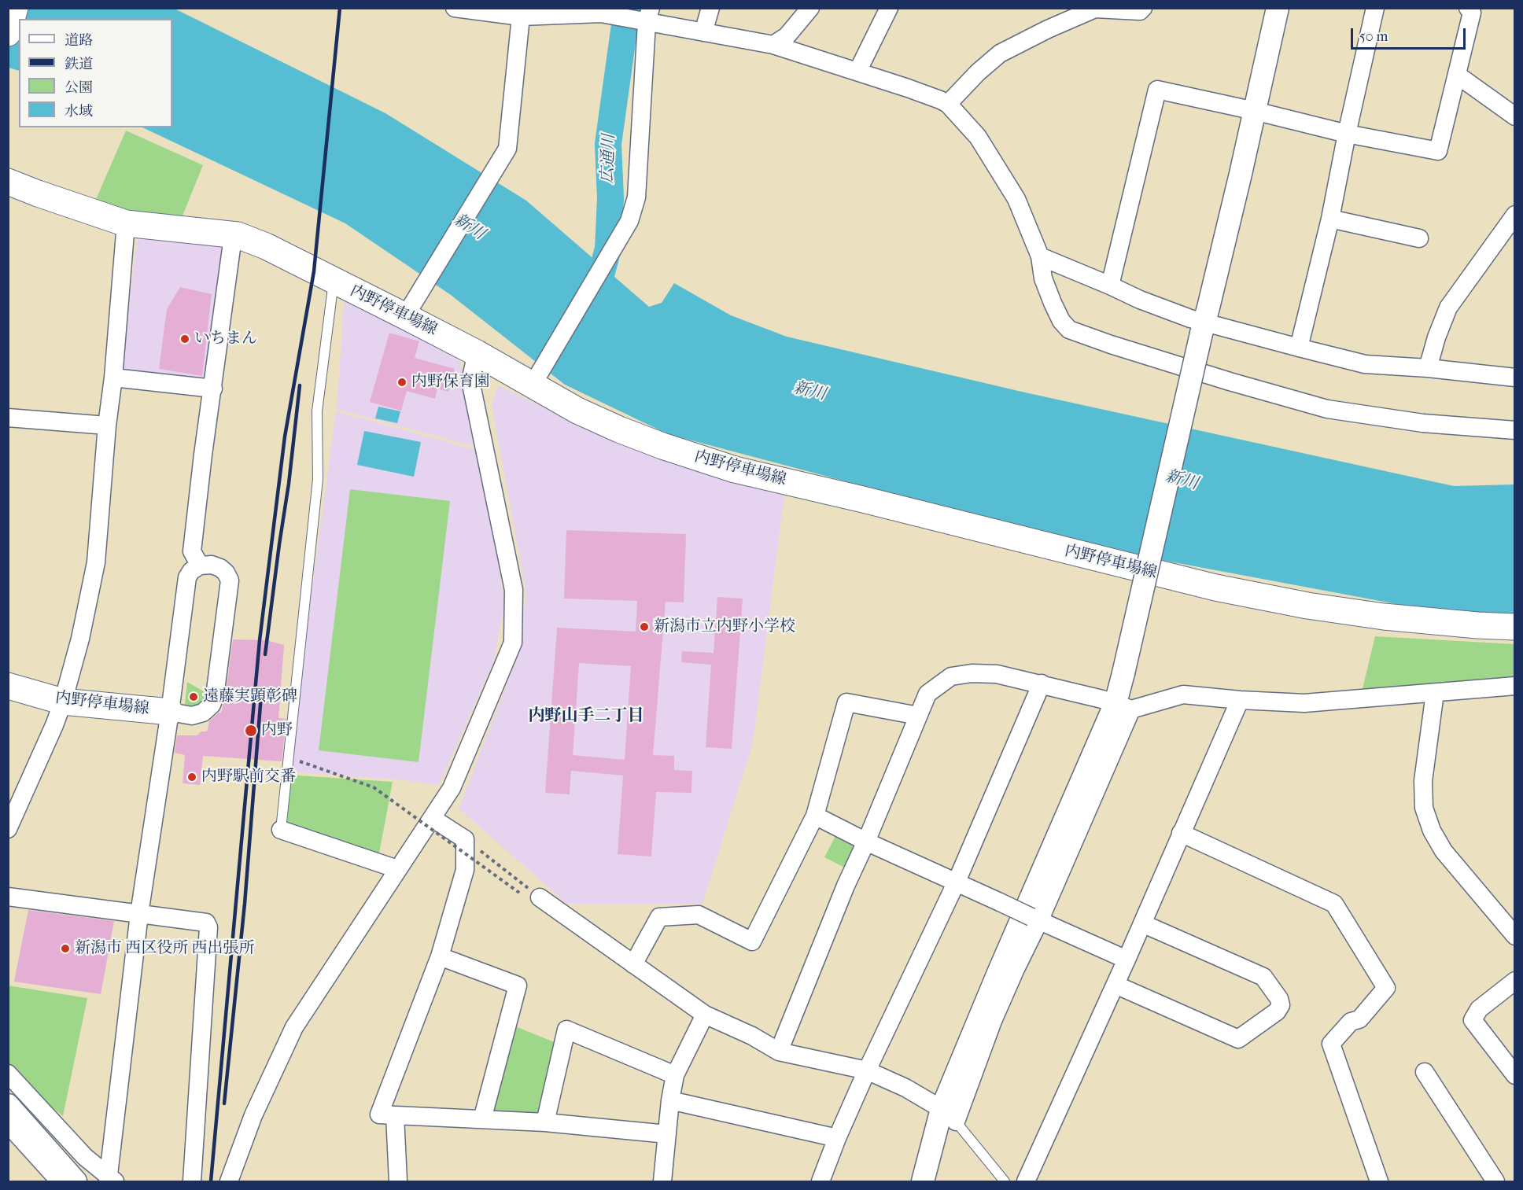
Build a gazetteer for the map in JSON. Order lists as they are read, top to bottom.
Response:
{
  "streets": {
    "main road": ["内野停車場線"]
  },
  "districts": ["内野山手二丁目"],
  "water": ["広通川", "新川"],
  "places": [
    "いちまん",
    "内野保育園",
    "新潟市立内野小学校",
    "遠藤実顕彰碑",
    "内野",
    "内野駅前交番",
    "新潟市 西区役所 西出張所"
  ],
  "legend": [
    "道路",
    "鉄道",
    "公園",
    "水域"
  ],
  "scale_bar": "50 m"
}
